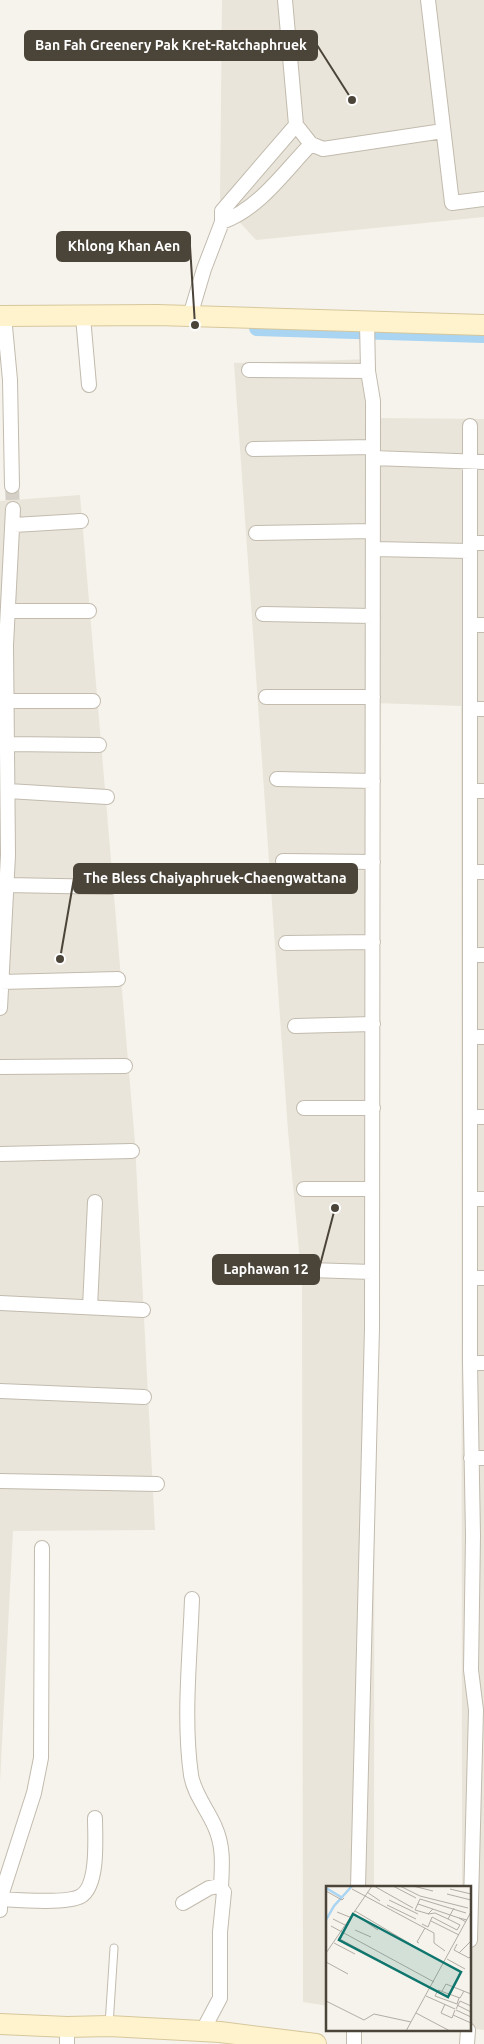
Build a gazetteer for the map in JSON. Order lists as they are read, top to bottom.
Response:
{
  "places": [
    "Ban Fah Greenery Pak Kret-Ratchaphruek",
    "Khlong Khan Aen",
    "The Bless Chaiyaphruek-Chaengwattana",
    "Laphawan 12"
  ]
}
